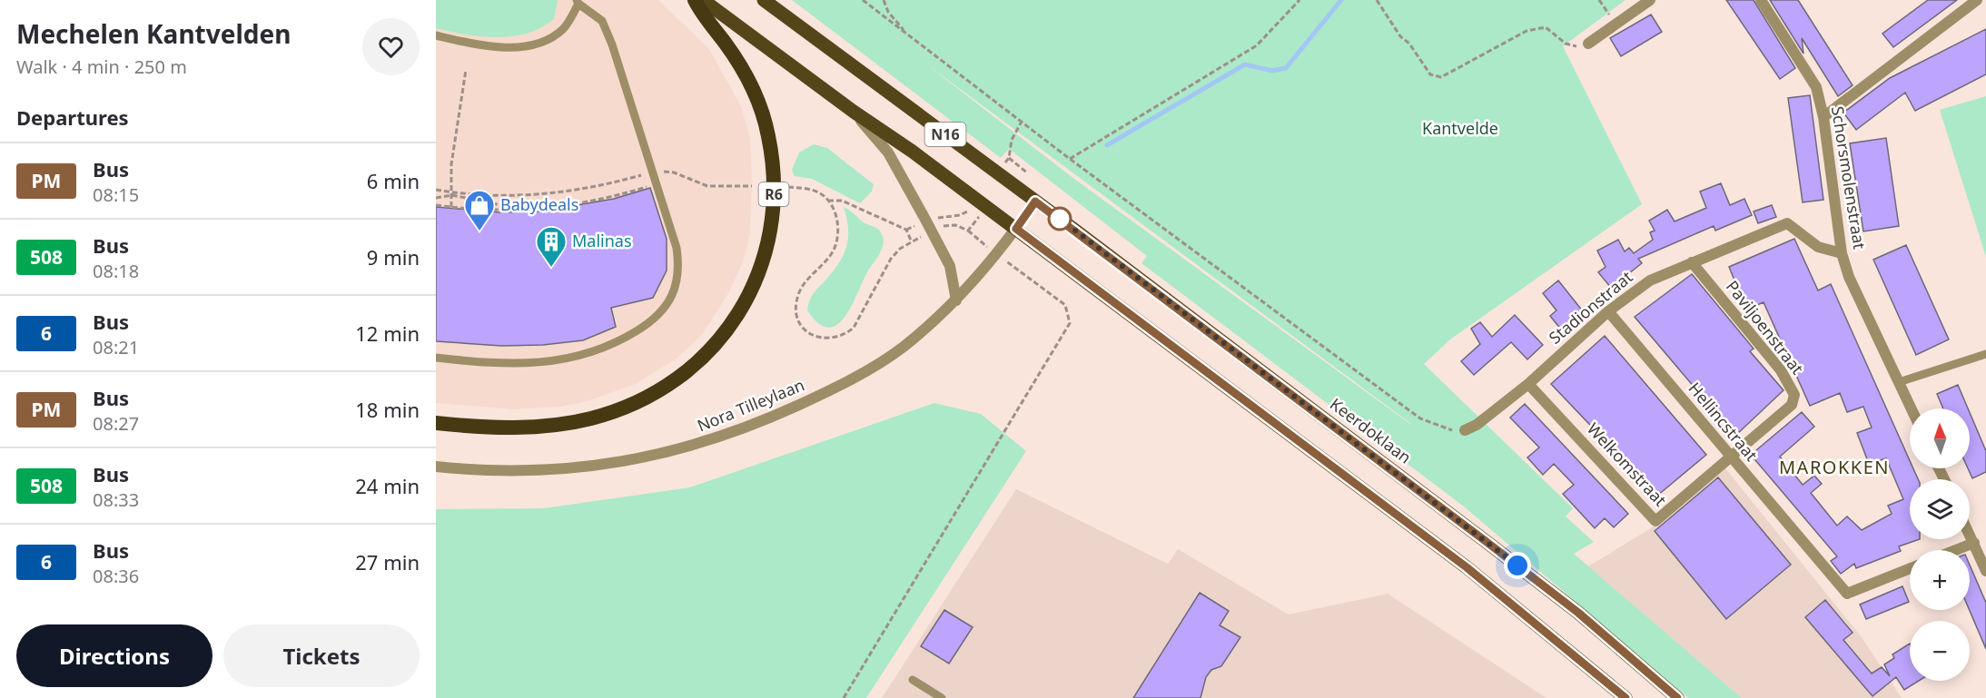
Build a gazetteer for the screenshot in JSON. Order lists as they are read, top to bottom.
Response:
{
  "streets": {
    "highway": ["R6"],
    "main road": ["N16", "Keerdoklaan"],
    "street": [
      "Schorsmolenstraat",
      "Stadionstraat",
      "Paviljoenstraat",
      "Nora Tilleylaan",
      "Hellincstraat",
      "Welkomstraat"
    ]
  },
  "crossings": [
    ["N16", "Nora Tilleylaan"],
    ["N16", "Keerdoklaan"],
    ["Schorsmolenstraat", "Stadionstraat"],
    ["Stadionstraat", "Paviljoenstraat"],
    ["Stadionstraat", "Hellincstraat"],
    ["Stadionstraat", "Welkomstraat"],
    ["Paviljoenstraat", "Hellincstraat"],
    ["Paviljoenstraat", "Welkomstraat"],
    ["Nora Tilleylaan", "Keerdoklaan"],
    ["Hellincstraat", "Welkomstraat"]
  ],
  "districts": ["MAROKKEN"],
  "parks": ["Kantvelde"],
  "places": {
    "shop": ["Babydeals"],
    "building": ["Malinas"]
  },
  "lines": ["bus line PM"],
  "north": "top",
  "page": {
    "heading": [
      ["Mechelen Kantvelden", "Walk · 4 min · 250 m"],
      "Departures"
    ],
    "list": [
      {
        "mark": "PM",
        "name": "Bus",
        "note": "08:15",
        "value": "6 min"
      },
      {
        "mark": "508",
        "name": "Bus",
        "note": "08:18",
        "value": "9 min"
      },
      {
        "mark": "6",
        "name": "Bus",
        "note": "08:21",
        "value": "12 min"
      },
      {
        "mark": "PM",
        "name": "Bus",
        "note": "08:27",
        "value": "18 min"
      },
      {
        "mark": "508",
        "name": "Bus",
        "note": "08:33",
        "value": "24 min"
      },
      {
        "mark": "6",
        "name": "Bus",
        "note": "08:36",
        "value": "27 min"
      }
    ],
    "map_buttons": ["+", "−"],
    "buttons": ["Directions", "Tickets"]
  }
}
